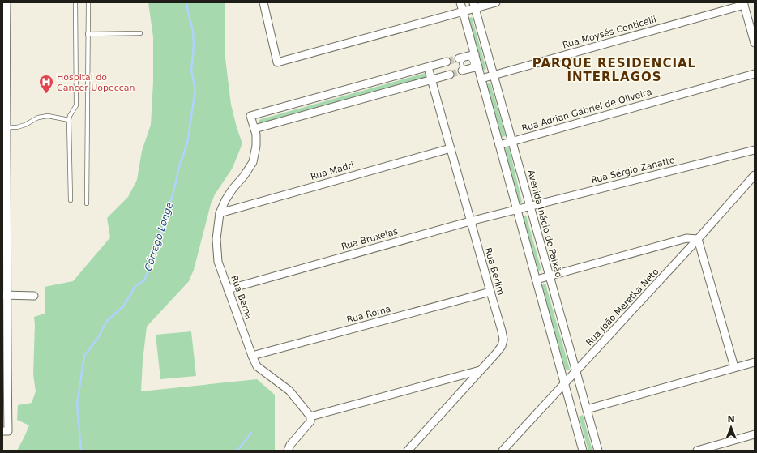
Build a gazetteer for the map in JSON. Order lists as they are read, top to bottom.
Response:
{
  "streets": {
    "street": [
      "Rua Moysés Conticelli",
      "Rua Adrian Gabriel de Oliveira",
      "Rua Sérgio Zanatto",
      "Rua Madri",
      "Avenida Inácio de Paixão",
      "Rua Bruxelas",
      "Rua Berlim",
      "Rua Berna",
      "Rua João Meretka Neto",
      "Rua Roma"
    ]
  },
  "crossings": [
    ["Rua Moysés Conticelli", "Avenida Inácio de Paixão"],
    ["Rua Adrian Gabriel de Oliveira", "Avenida Inácio de Paixão"],
    ["Rua Sérgio Zanatto", "Avenida Inácio de Paixão"],
    ["Rua Sérgio Zanatto", "Rua Bruxelas"],
    ["Rua Madri", "Rua Berlim"],
    ["Rua Madri", "Rua Berna"],
    ["Avenida Inácio de Paixão", "Rua João Meretka Neto"],
    ["Rua Bruxelas", "Rua Berlim"],
    ["Rua Bruxelas", "Rua Berna"],
    ["Rua Berlim", "Rua Berna"],
    ["Rua Berlim", "Rua Roma"],
    ["Rua Berna", "Rua Roma"]
  ],
  "districts": ["PARQUE RESIDENCIAL INTERLAGOS"],
  "water": ["Córrego Longe"],
  "places": {
    "hospital": ["Hospital do Cancer Uopeccan"]
  },
  "north": "top"
}
